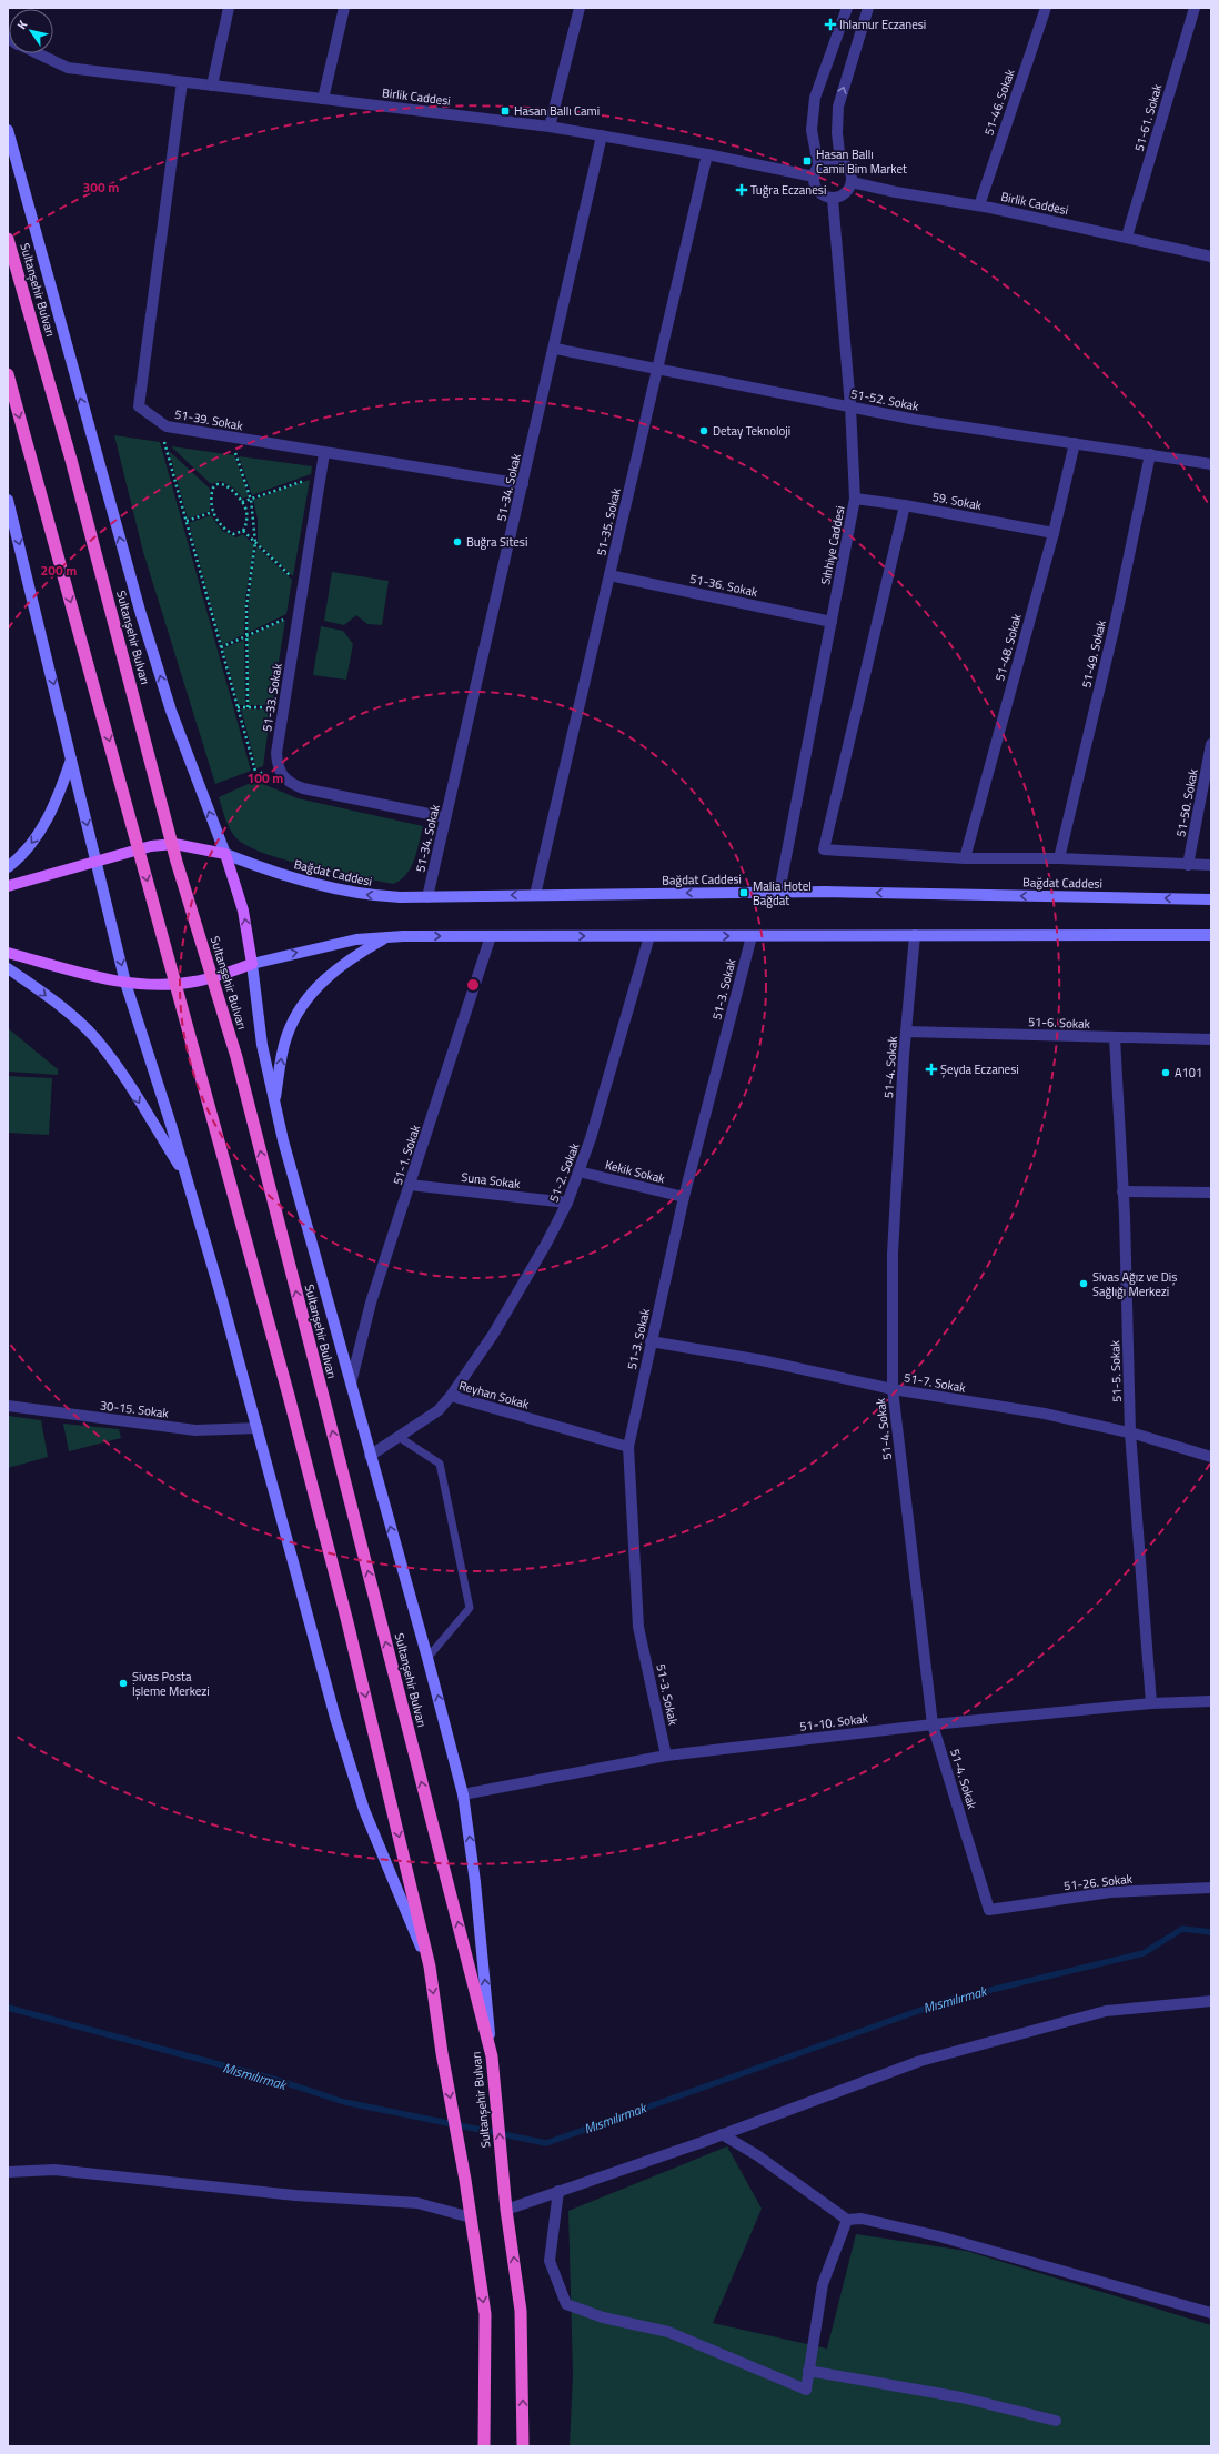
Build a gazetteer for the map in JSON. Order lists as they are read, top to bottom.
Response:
{
  "streets": {
    "highway": ["Sultanşehir Bulvarı"],
    "main road": ["Bağdat Caddesi"],
    "street": [
      "Birlik Caddesi",
      "51-46. Sokak",
      "51-61. Sokak",
      "51-52. Sokak",
      "51-39. Sokak",
      "51-34. Sokak",
      "59. Sokak",
      "51-35. Sokak",
      "Sıhhiye Caddesi",
      "51-36. Sokak",
      "51-48. Sokak",
      "51-49. Sokak",
      "51-33. Sokak",
      "51-50. Sokak",
      "51-3. Sokak",
      "51-6. Sokak",
      "51-4. Sokak",
      "51-1. Sokak",
      "Kekik Sokak",
      "51-2. Sokak",
      "Suna Sokak",
      "51-5. Sokak",
      "51-7. Sokak",
      "Reyhan Sokak",
      "30-15. Sokak",
      "51-10. Sokak",
      "51-26. Sokak"
    ]
  },
  "crossings": [
    ["Birlik Caddesi", "51-46. Sokak"],
    ["Birlik Caddesi", "51-61. Sokak"],
    ["Birlik Caddesi", "51-39. Sokak"],
    ["Birlik Caddesi", "51-34. Sokak"],
    ["Birlik Caddesi", "51-35. Sokak"],
    ["Birlik Caddesi", "Sıhhiye Caddesi"],
    ["51-52. Sokak", "51-34. Sokak"],
    ["51-52. Sokak", "51-35. Sokak"],
    ["51-52. Sokak", "Sıhhiye Caddesi"],
    ["51-52. Sokak", "51-48. Sokak"],
    ["51-52. Sokak", "51-49. Sokak"],
    ["51-39. Sokak", "51-34. Sokak"],
    ["51-39. Sokak", "51-33. Sokak"],
    ["51-34. Sokak", "Bağdat Caddesi"],
    ["59. Sokak", "Sıhhiye Caddesi"],
    ["59. Sokak", "51-48. Sokak"],
    ["51-35. Sokak", "51-36. Sokak"],
    ["51-35. Sokak", "Bağdat Caddesi"],
    ["Sıhhiye Caddesi", "51-36. Sokak"],
    ["Sıhhiye Caddesi", "Bağdat Caddesi"],
    ["51-3. Sokak", "Kekik Sokak"],
    ["51-3. Sokak", "51-7. Sokak"],
    ["51-3. Sokak", "Reyhan Sokak"],
    ["51-3. Sokak", "51-10. Sokak"],
    ["51-6. Sokak", "51-4. Sokak"],
    ["51-6. Sokak", "51-5. Sokak"],
    ["51-4. Sokak", "51-7. Sokak"],
    ["51-4. Sokak", "51-10. Sokak"],
    ["51-4. Sokak", "51-26. Sokak"],
    ["51-1. Sokak", "Suna Sokak"],
    ["Kekik Sokak", "51-2. Sokak"],
    ["51-2. Sokak", "Suna Sokak"],
    ["51-2. Sokak", "Reyhan Sokak"],
    ["51-5. Sokak", "51-7. Sokak"],
    ["51-5. Sokak", "51-10. Sokak"]
  ],
  "water": ["Mısmılırmak"],
  "places": {
    "health": ["Ihlamur Eczanesi", "Tuğra Eczanesi", "Şeyda Eczanesi"],
    "transit": ["Hasan Ballı Cami", "Hasan Ballı Camii Bim Market", "Malia Hotel Bağdat"],
    "other": [
      "Detay Teknoloji",
      "Buğra Sitesi",
      "A101",
      "Sivas Ağız ve Diş Sağlığı Merkezi",
      "Sivas Posta İşleme Merkezi"
    ]
  },
  "north": "top left",
  "rings": ["300 m", "200 m", "100 m"]
}
